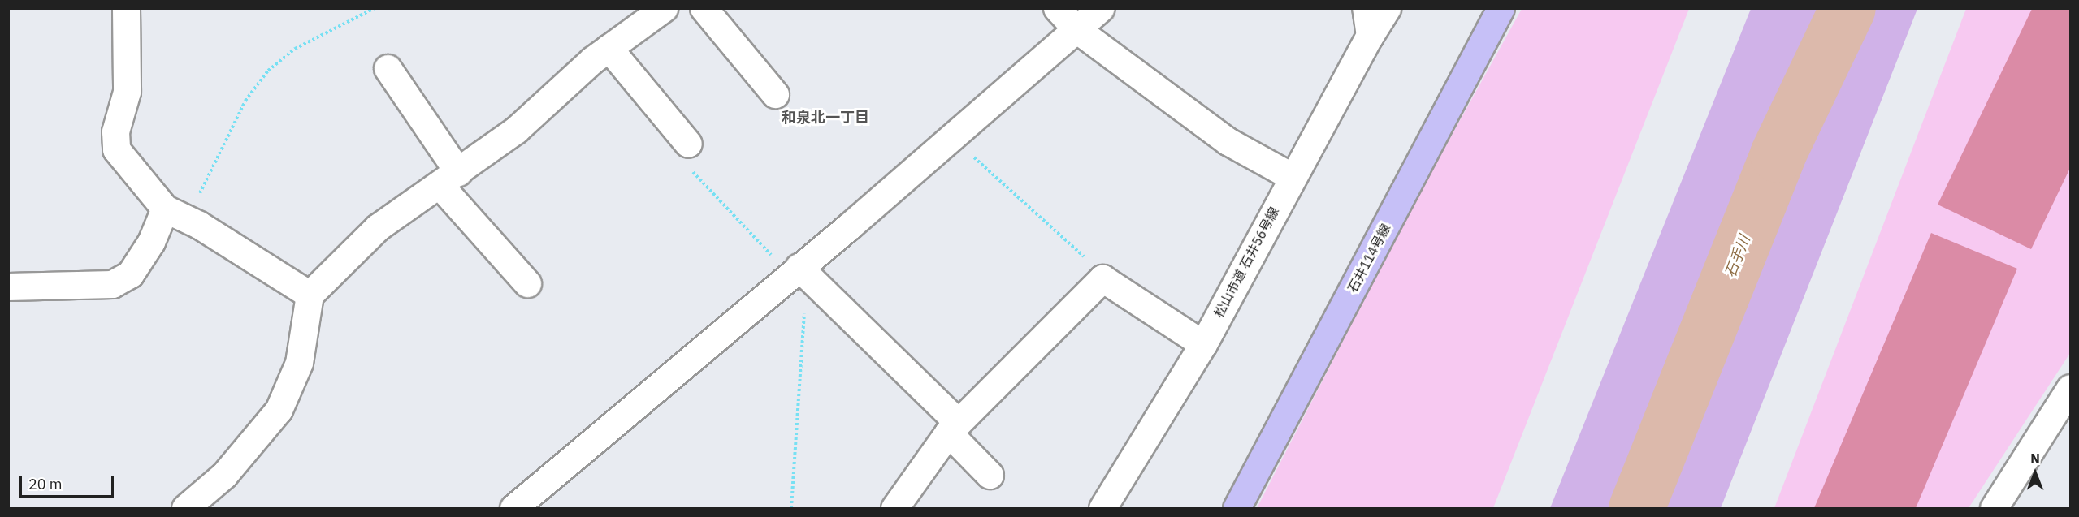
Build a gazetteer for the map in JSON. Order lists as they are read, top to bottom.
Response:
{
  "streets": {
    "street": ["石井114号線", "松山市道 石井56号線"]
  },
  "districts": ["和泉北一丁目"],
  "water": ["石手川"],
  "scale_bar": "20 m",
  "north": "top"
}
